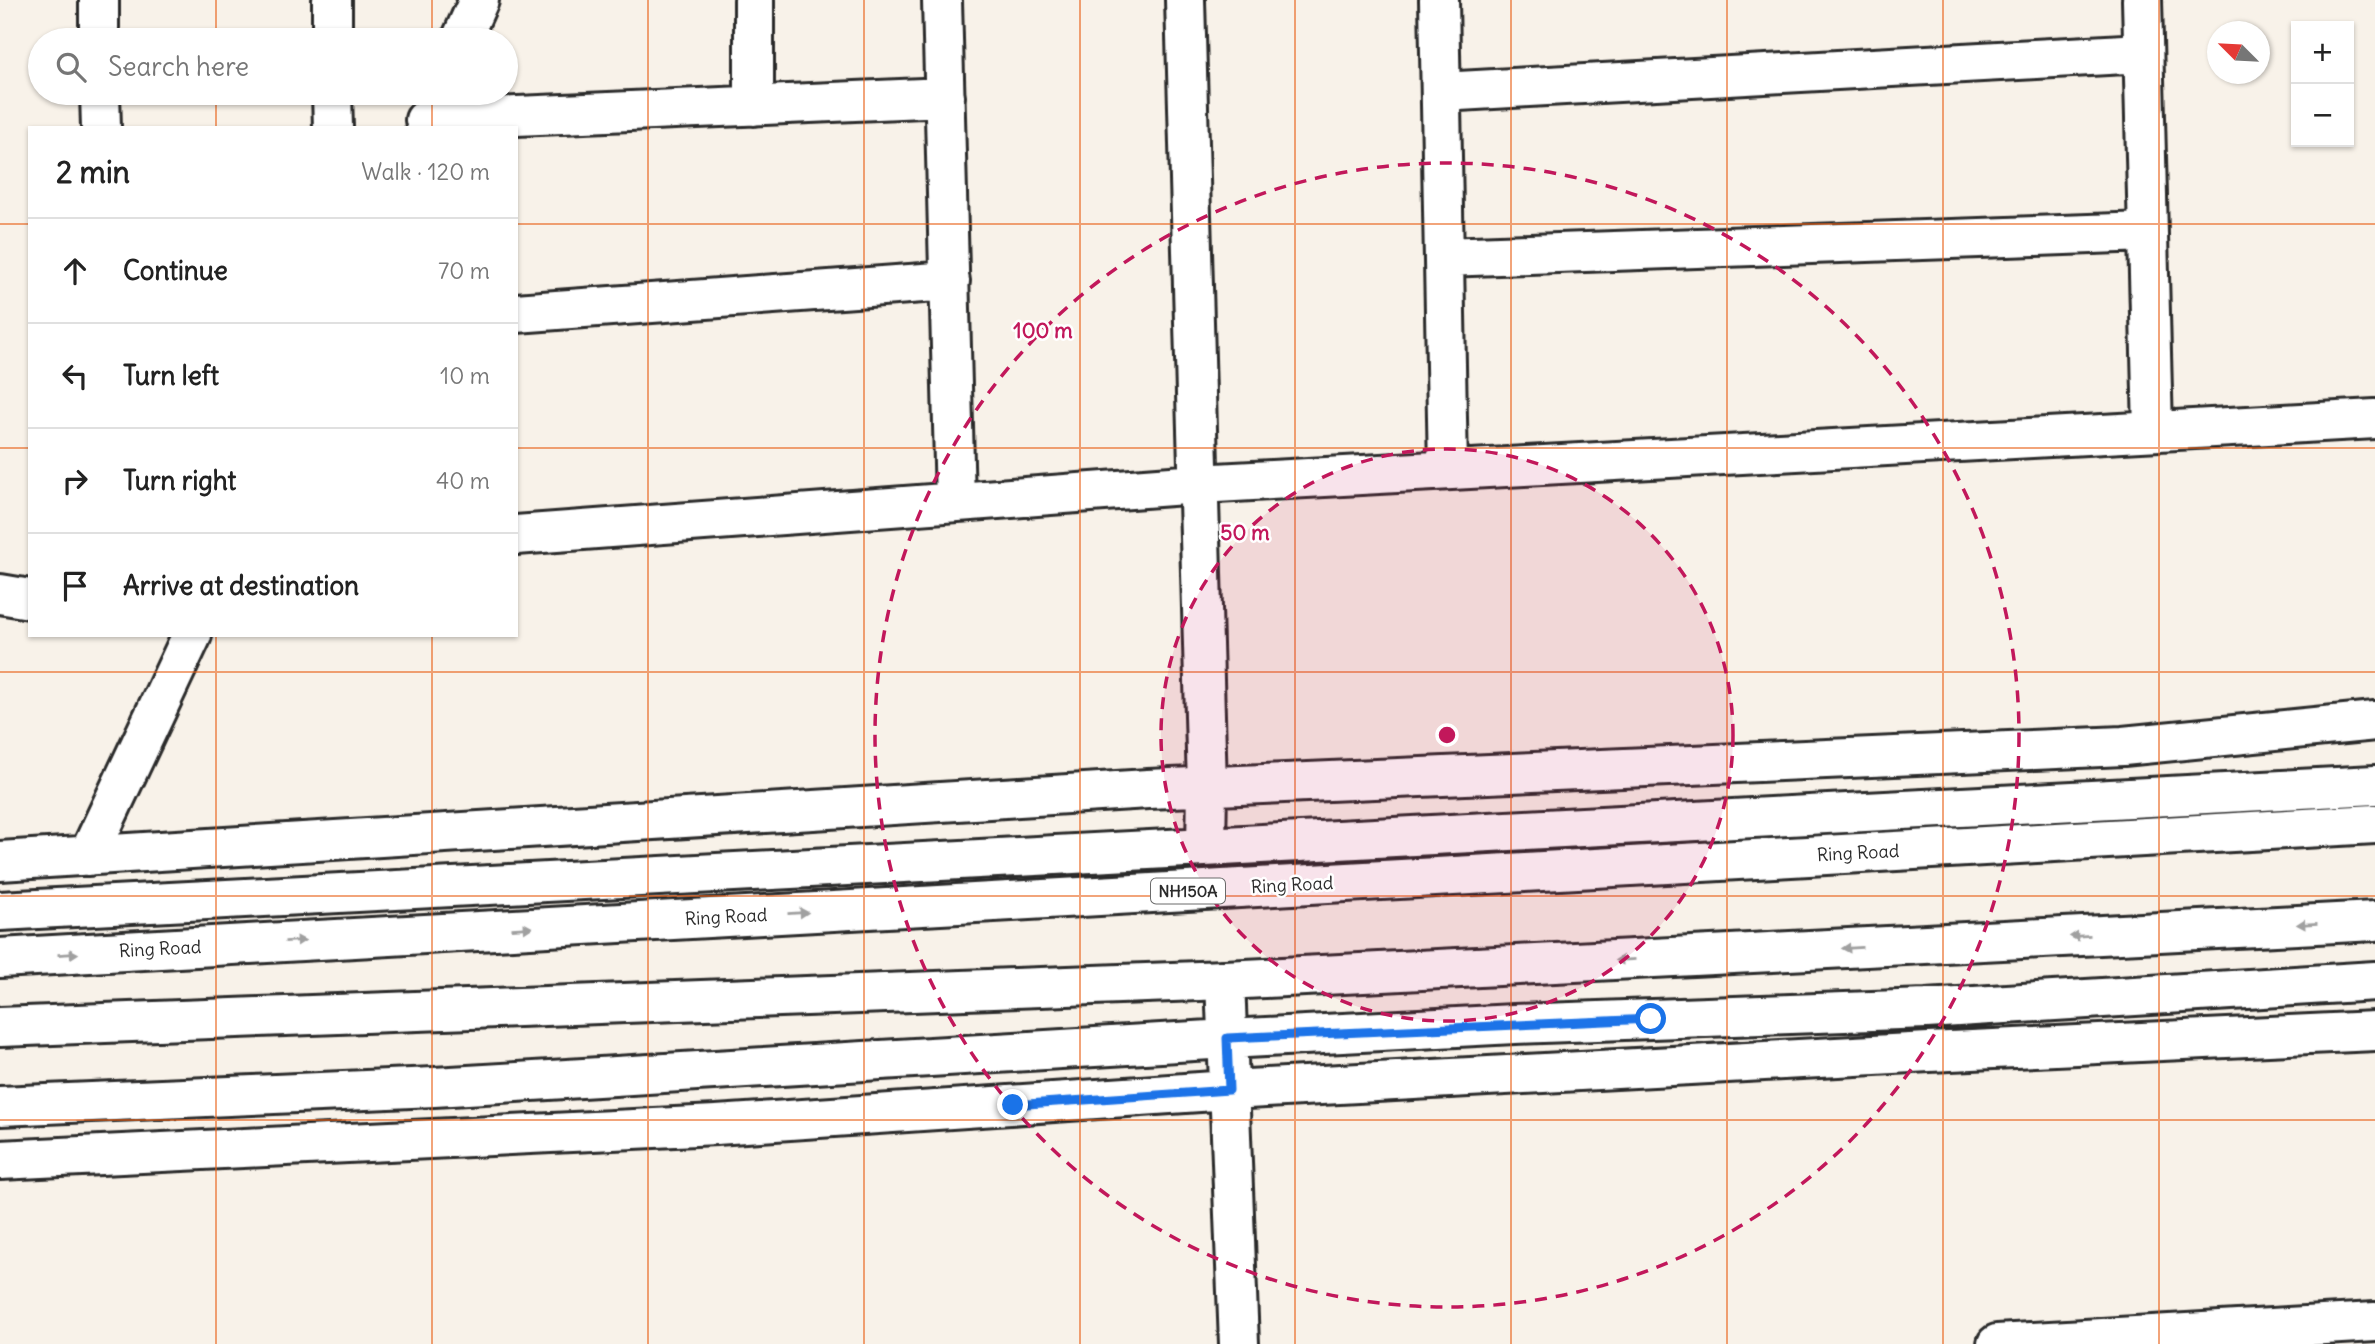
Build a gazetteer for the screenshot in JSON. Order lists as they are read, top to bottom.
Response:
{
  "streets": {
    "main road": ["Ring Road", "NH150A"]
  },
  "north": "top left",
  "page": {
    "map_buttons": ["+", "−"],
    "search": "Search here",
    "heading": ["2 min", "Walk · 120 m"],
    "list": [
      ["Continue", "70 m"],
      ["Turn left", "10 m"],
      ["Turn right", "40 m"],
      "Arrive at destination"
    ]
  },
  "rings": ["100 m", "50 m"]
}
